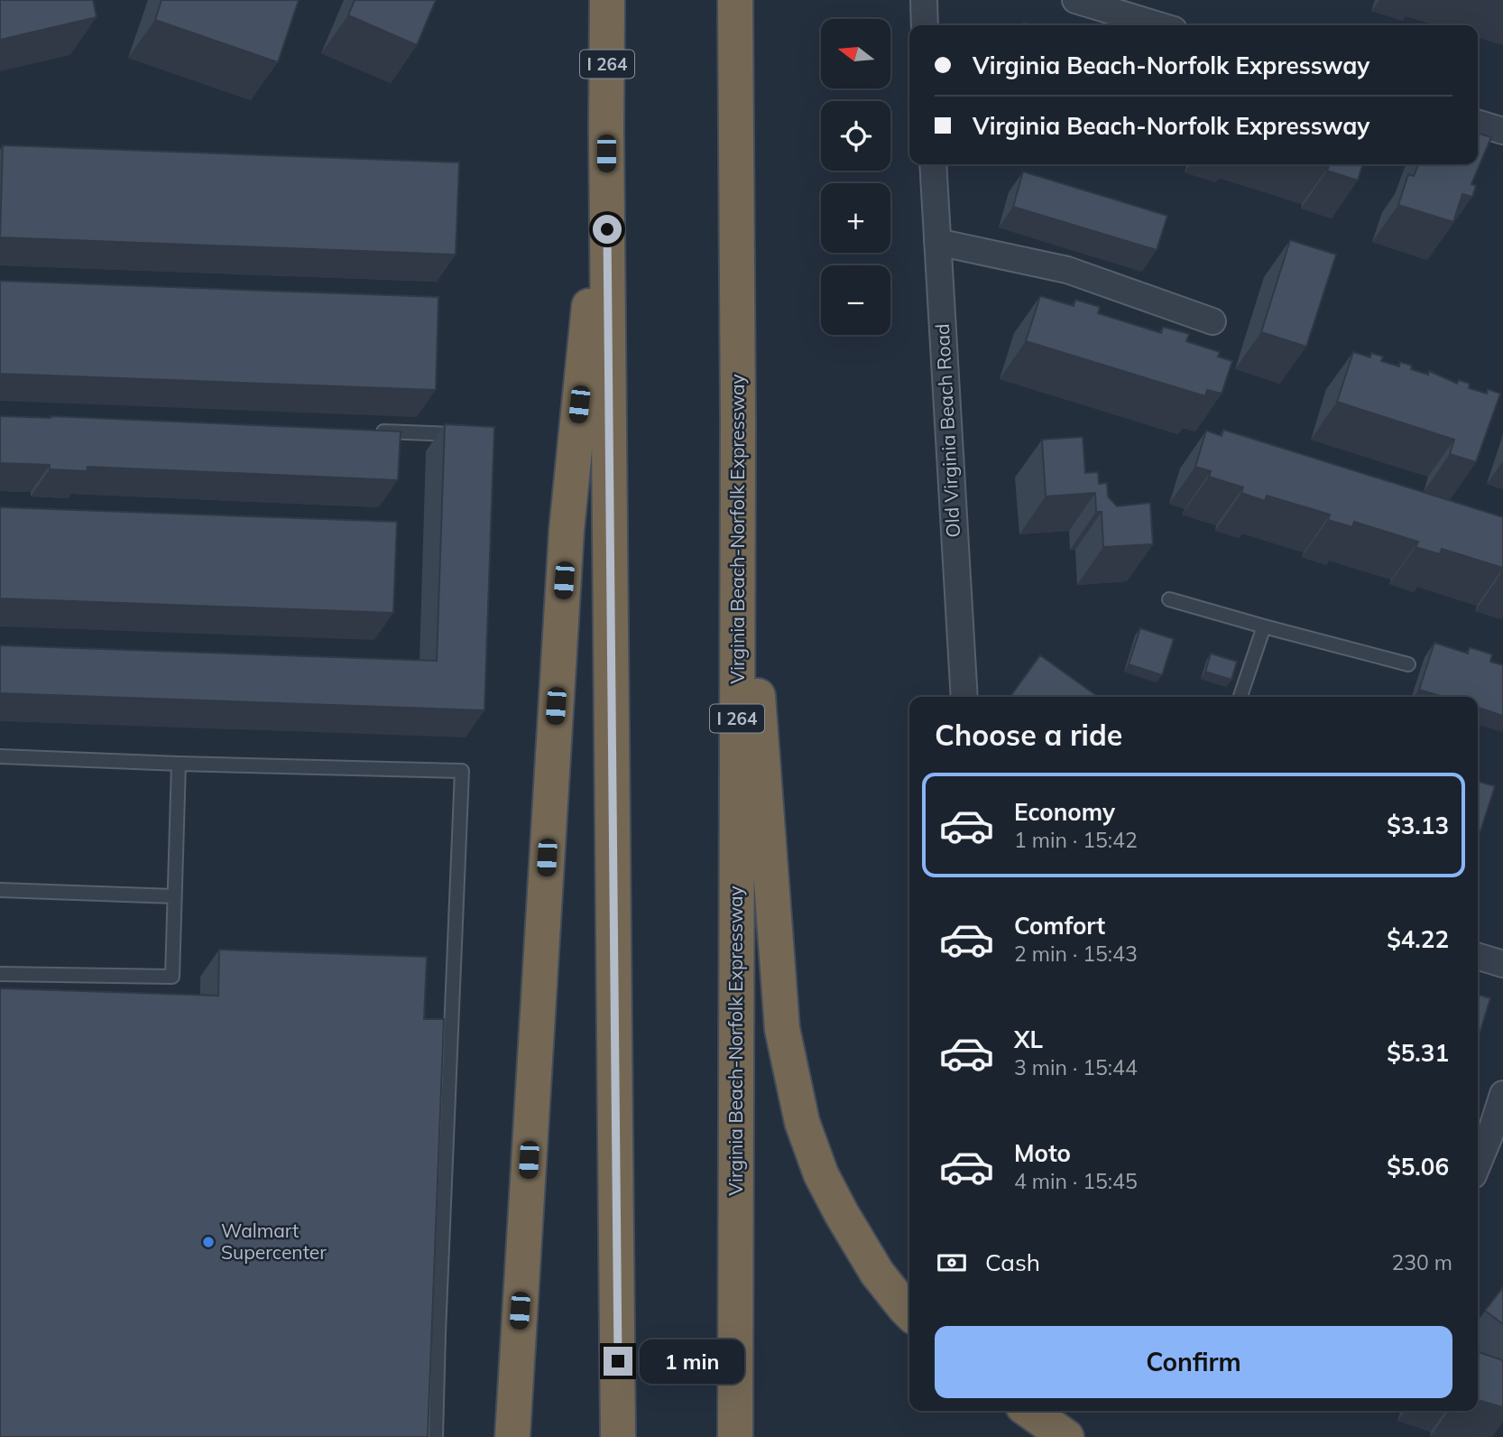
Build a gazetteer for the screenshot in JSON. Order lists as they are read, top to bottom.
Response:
{
  "streets": {
    "highway": ["I 264", "Virginia Beach-Norfolk Expressway"],
    "street": ["Old Virginia Beach Road"]
  },
  "places": ["Walmart Supercenter"],
  "north": "left",
  "page": {
    "map_buttons": ["+", "−"],
    "banner": ["Virginia Beach-Norfolk Expressway", "Virginia Beach-Norfolk Expressway"],
    "heading": "Choose a ride",
    "list": [
      {
        "name": "Economy",
        "note": "1 min · 15:42",
        "value": "$3.13"
      },
      {
        "name": "Comfort",
        "note": "2 min · 15:43",
        "value": "$4.22"
      },
      {
        "name": "XL",
        "note": "3 min · 15:44",
        "value": "$5.31"
      },
      {
        "name": "Moto",
        "note": "4 min · 15:45",
        "value": "$5.06"
      }
    ],
    "pay": ["Cash", "230 m"],
    "buttons": "Confirm",
    "bubble": "1 min"
  }
}
